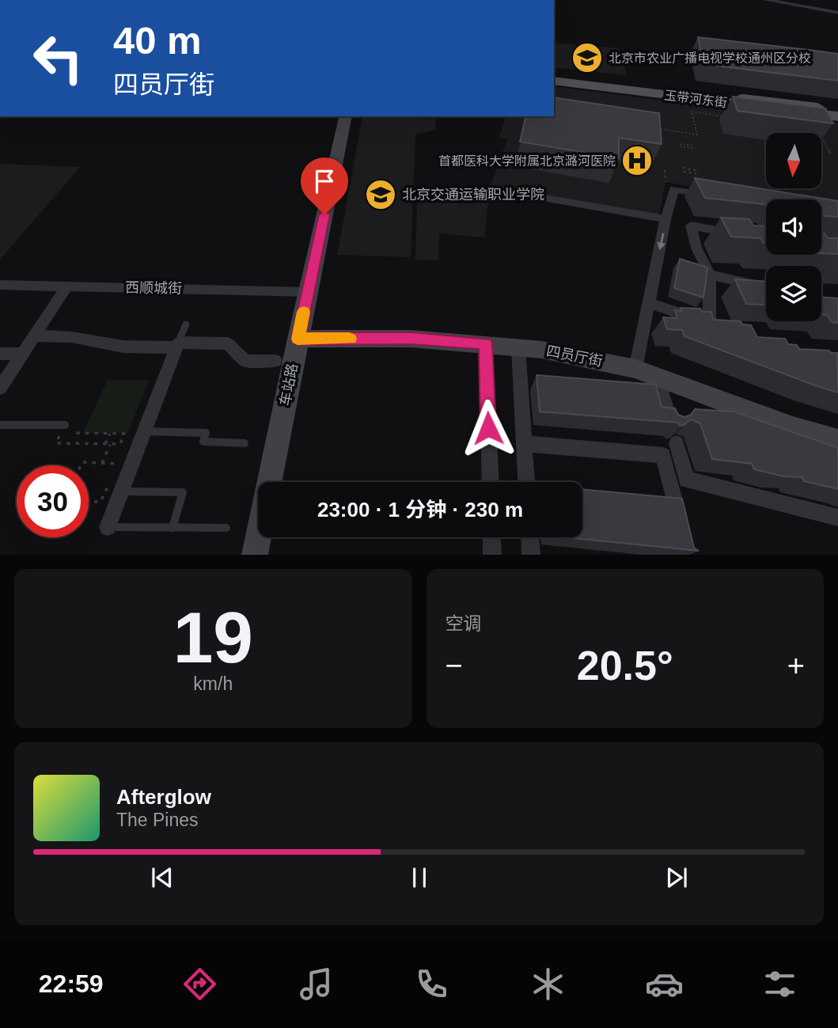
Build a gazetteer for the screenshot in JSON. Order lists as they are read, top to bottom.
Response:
{
  "streets": {
    "main road": ["玉带河东街"],
    "street": ["西顺城街", "四员厅街", "车站路"]
  },
  "crossings": [
    ["西顺城街", "车站路"],
    ["四员厅街", "车站路"]
  ],
  "places": {
    "school or university": ["北京市农业广播电视学校通州区分校", "北京交通运输职业学院"],
    "hospital": ["首都医科大学附属北京潞河医院"]
  },
  "north": "bottom",
  "page": {
    "turn": ["40 m", "四员厅街"],
    "limit": "30",
    "trip": "23:00 · 1 分钟 · 230 m",
    "tile": [
      ["19", "km/h"],
      "空调"
    ],
    "heat": ["−", "20.5°", "+"],
    "song": ["Afterglow", "The Pines"],
    "tabs": "22:59"
  }
}
